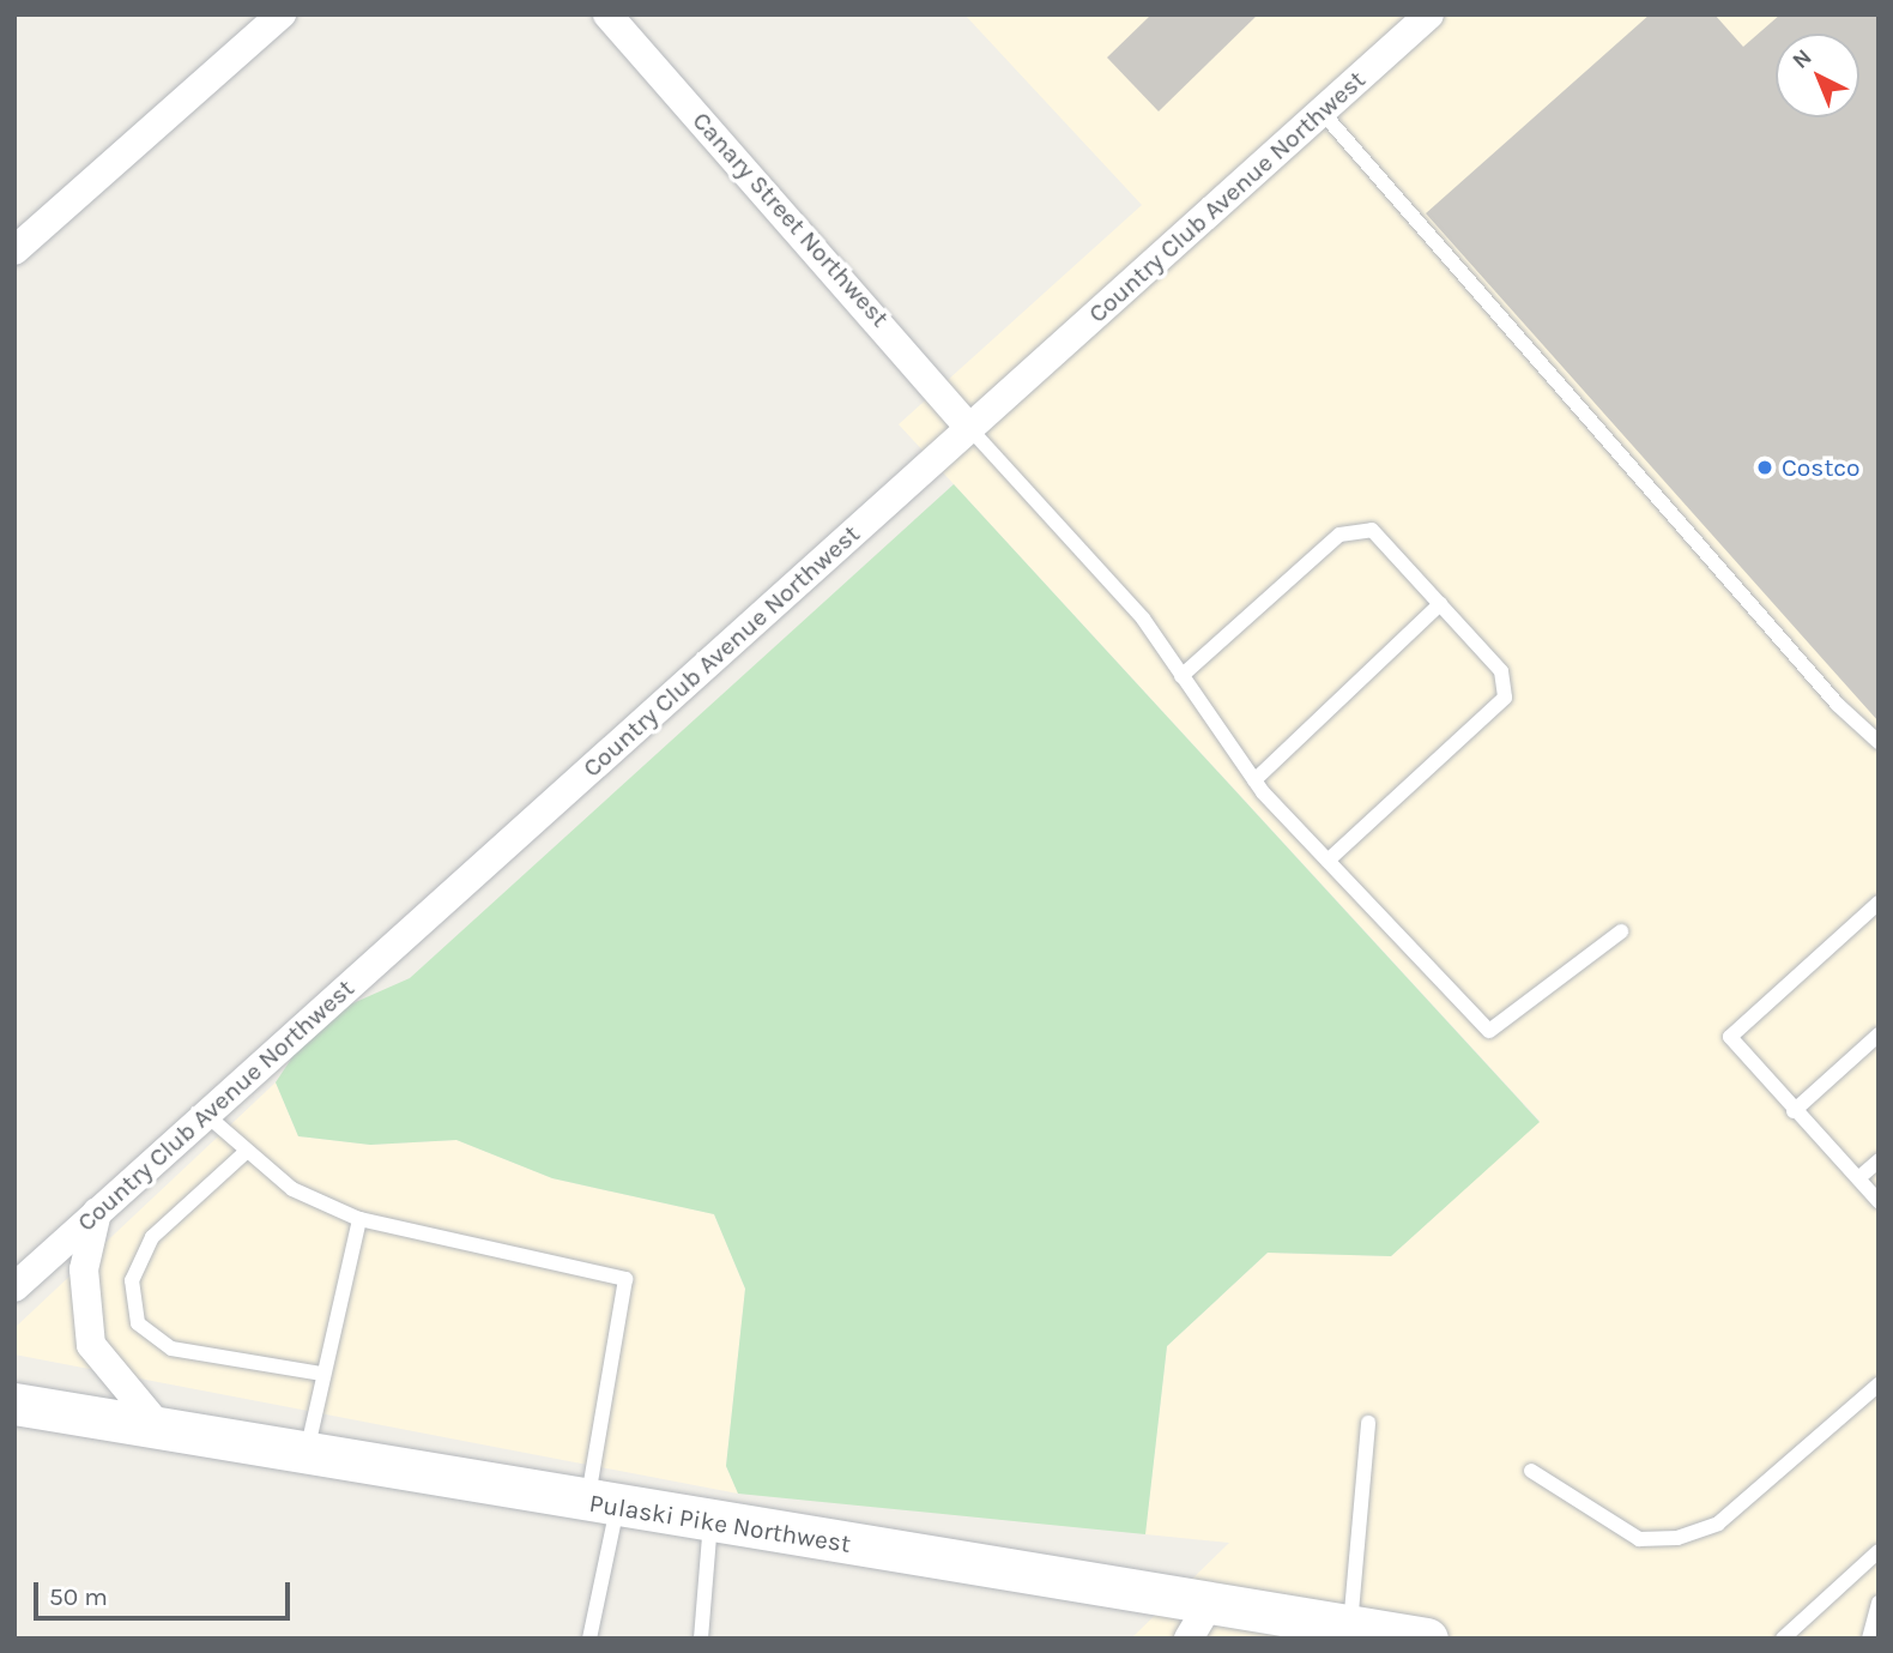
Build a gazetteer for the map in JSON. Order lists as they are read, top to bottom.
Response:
{
  "streets": {
    "main road": ["Pulaski Pike Northwest"],
    "street": ["Country Club Avenue Northwest", "Canary Street Northwest"]
  },
  "crossings": [
    ["Country Club Avenue Northwest", "Canary Street Northwest"]
  ],
  "places": ["Costco"],
  "scale_bar": "50 m",
  "north": "top left"
}
